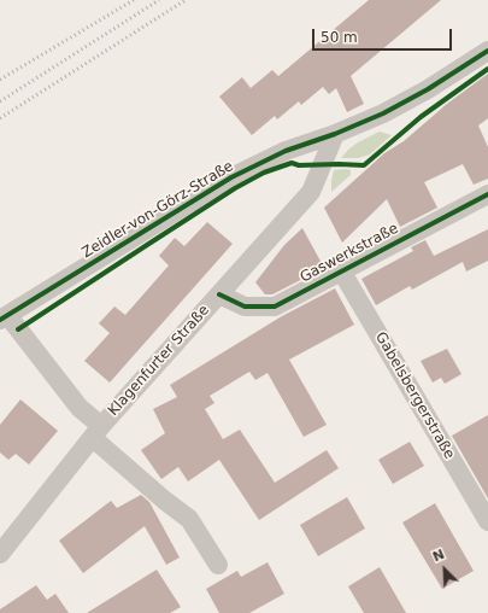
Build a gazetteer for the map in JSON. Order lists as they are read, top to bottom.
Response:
{
  "streets": {
    "street": [
      "Zeidler-von-Görz-Straße",
      "Gaswerkstraße",
      "Klagenfurter Straße",
      "Gabelsbergerstraße"
    ]
  },
  "crossings": [
    ["Zeidler-von-Görz-Straße", "Klagenfurter Straße"],
    ["Gaswerkstraße", "Klagenfurter Straße"],
    ["Gaswerkstraße", "Gabelsbergerstraße"]
  ],
  "scale_bar": "50 m",
  "north": "top left"
}
